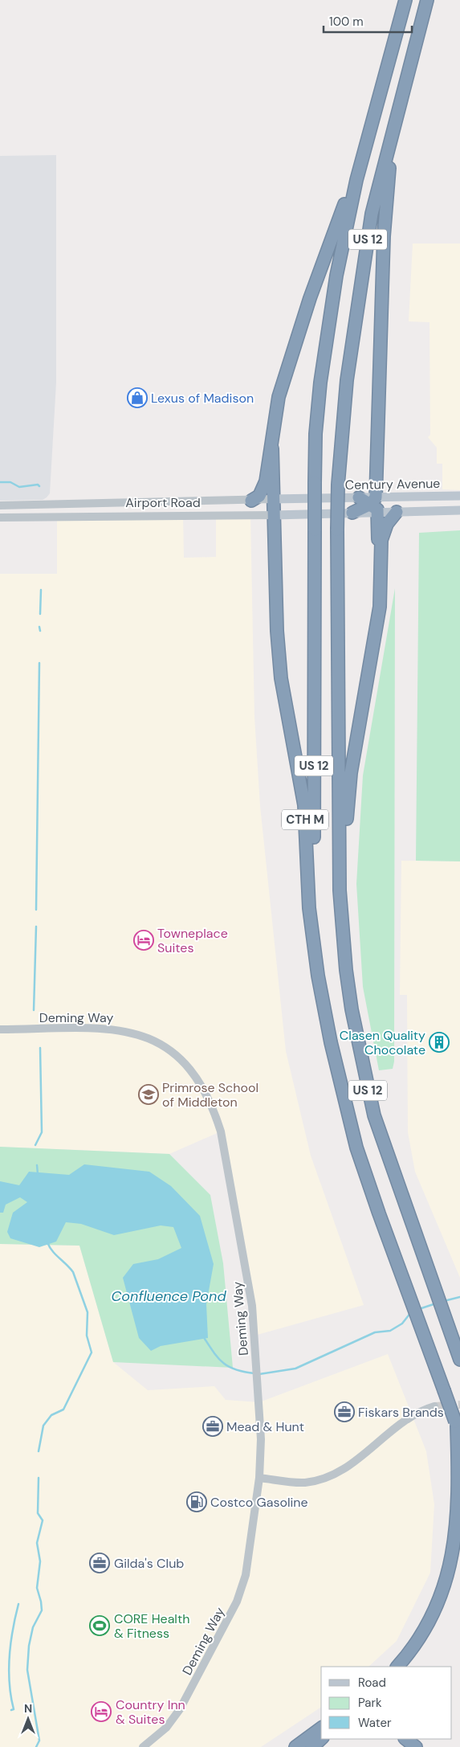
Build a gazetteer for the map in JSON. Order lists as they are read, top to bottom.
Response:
{
  "streets": {
    "highway": ["US 12", "CTH M"],
    "main road": ["Century Avenue", "Airport Road"],
    "street": ["Deming Way"]
  },
  "crossings": [
    ["US 12", "CTH M"],
    ["Century Avenue", "Airport Road"],
    ["Airport Road", "CTH M"]
  ],
  "water": ["Confluence Pond"],
  "places": {
    "shop": ["Lexus of Madison"],
    "hotel": ["Towneplace Suites", "Country Inn & Suites"],
    "building": ["Clasen Quality Chocolate"],
    "school or university": ["Primrose School of Middleton"],
    "office": ["Fiskars Brands", "Mead & Hunt", "Gilda's Club"],
    "fuel station": ["Costco Gasoline"],
    "sports": ["CORE Health & Fitness"]
  },
  "legend": ["Road", "Park", "Water"],
  "scale_bar": "100 m",
  "north": "top"
}
